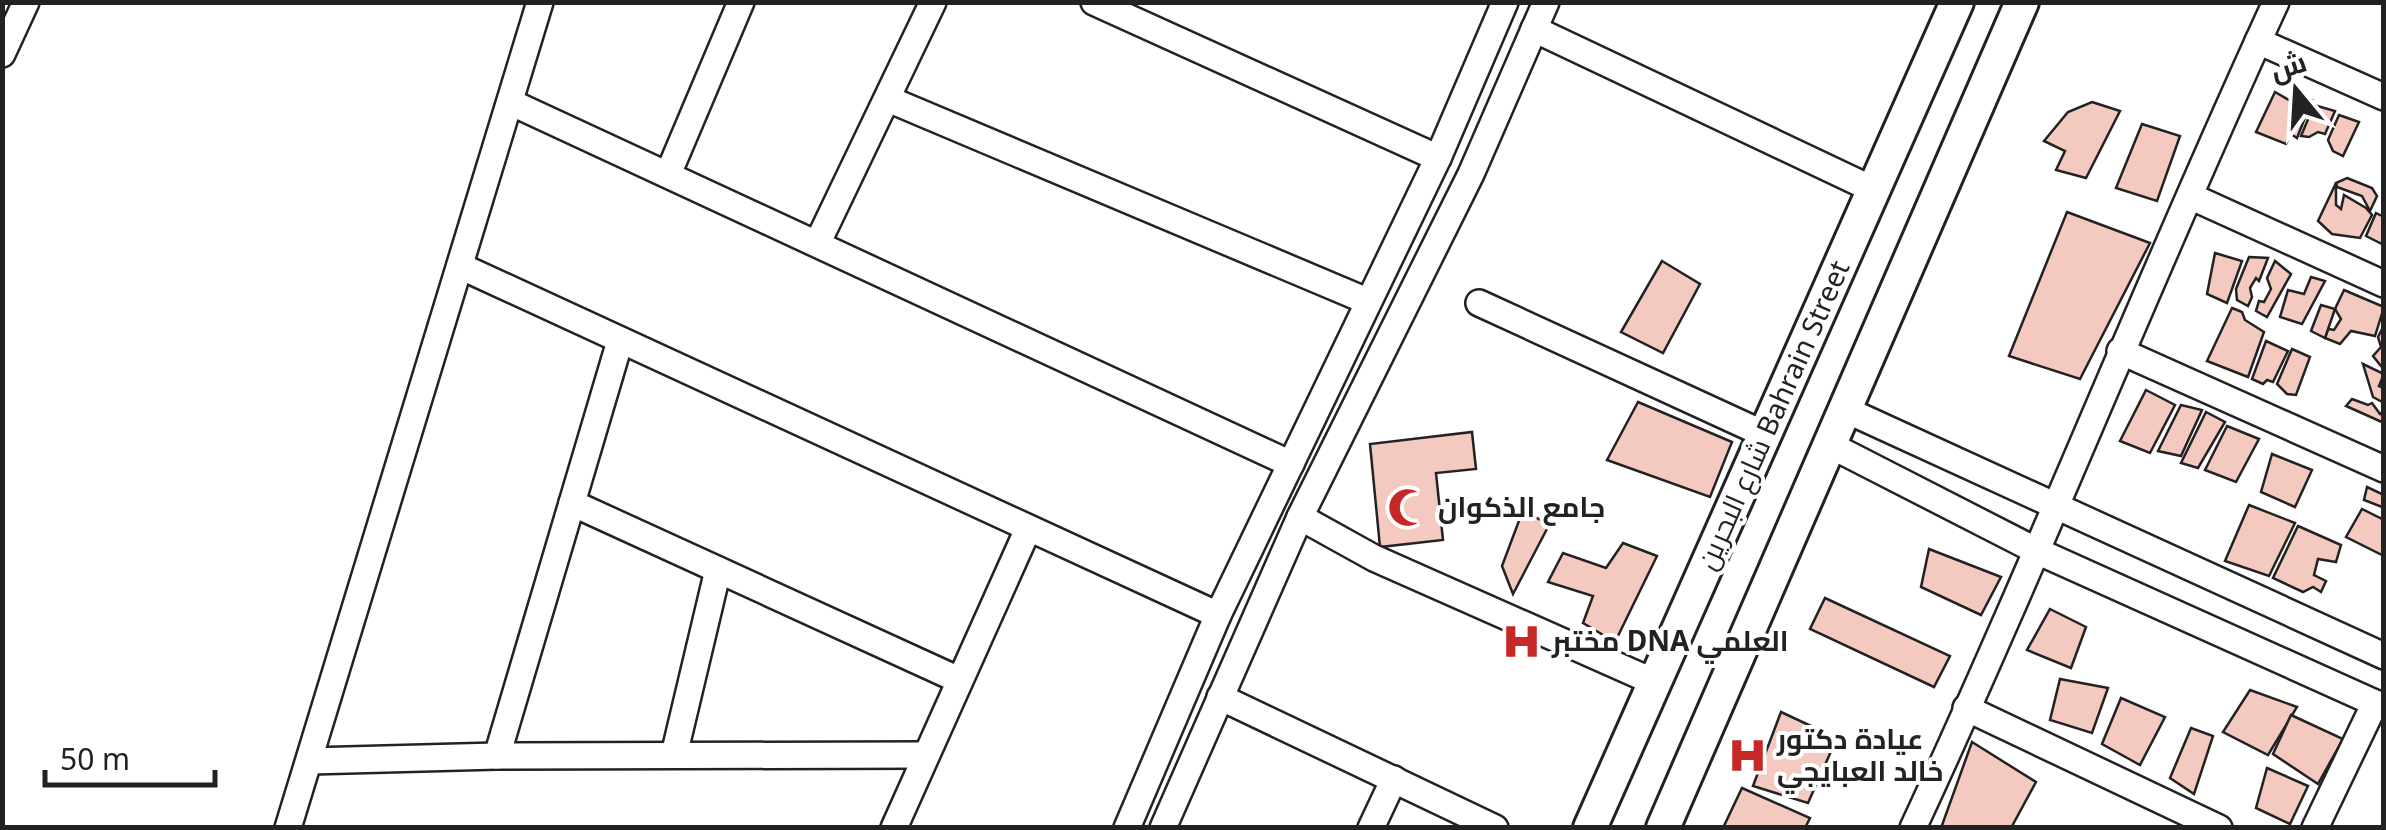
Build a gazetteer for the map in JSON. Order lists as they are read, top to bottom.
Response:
{
  "streets": {
    "main road": ["شارع البحرين Bahrain Street"]
  },
  "places": {
    "mosque": ["جامع الذكوان"],
    "hospital": ["مختبر DNA العلمي", "عيادة دكتور خالد العبايجي"]
  },
  "scale_bar": "50 m",
  "north": "top"
}
